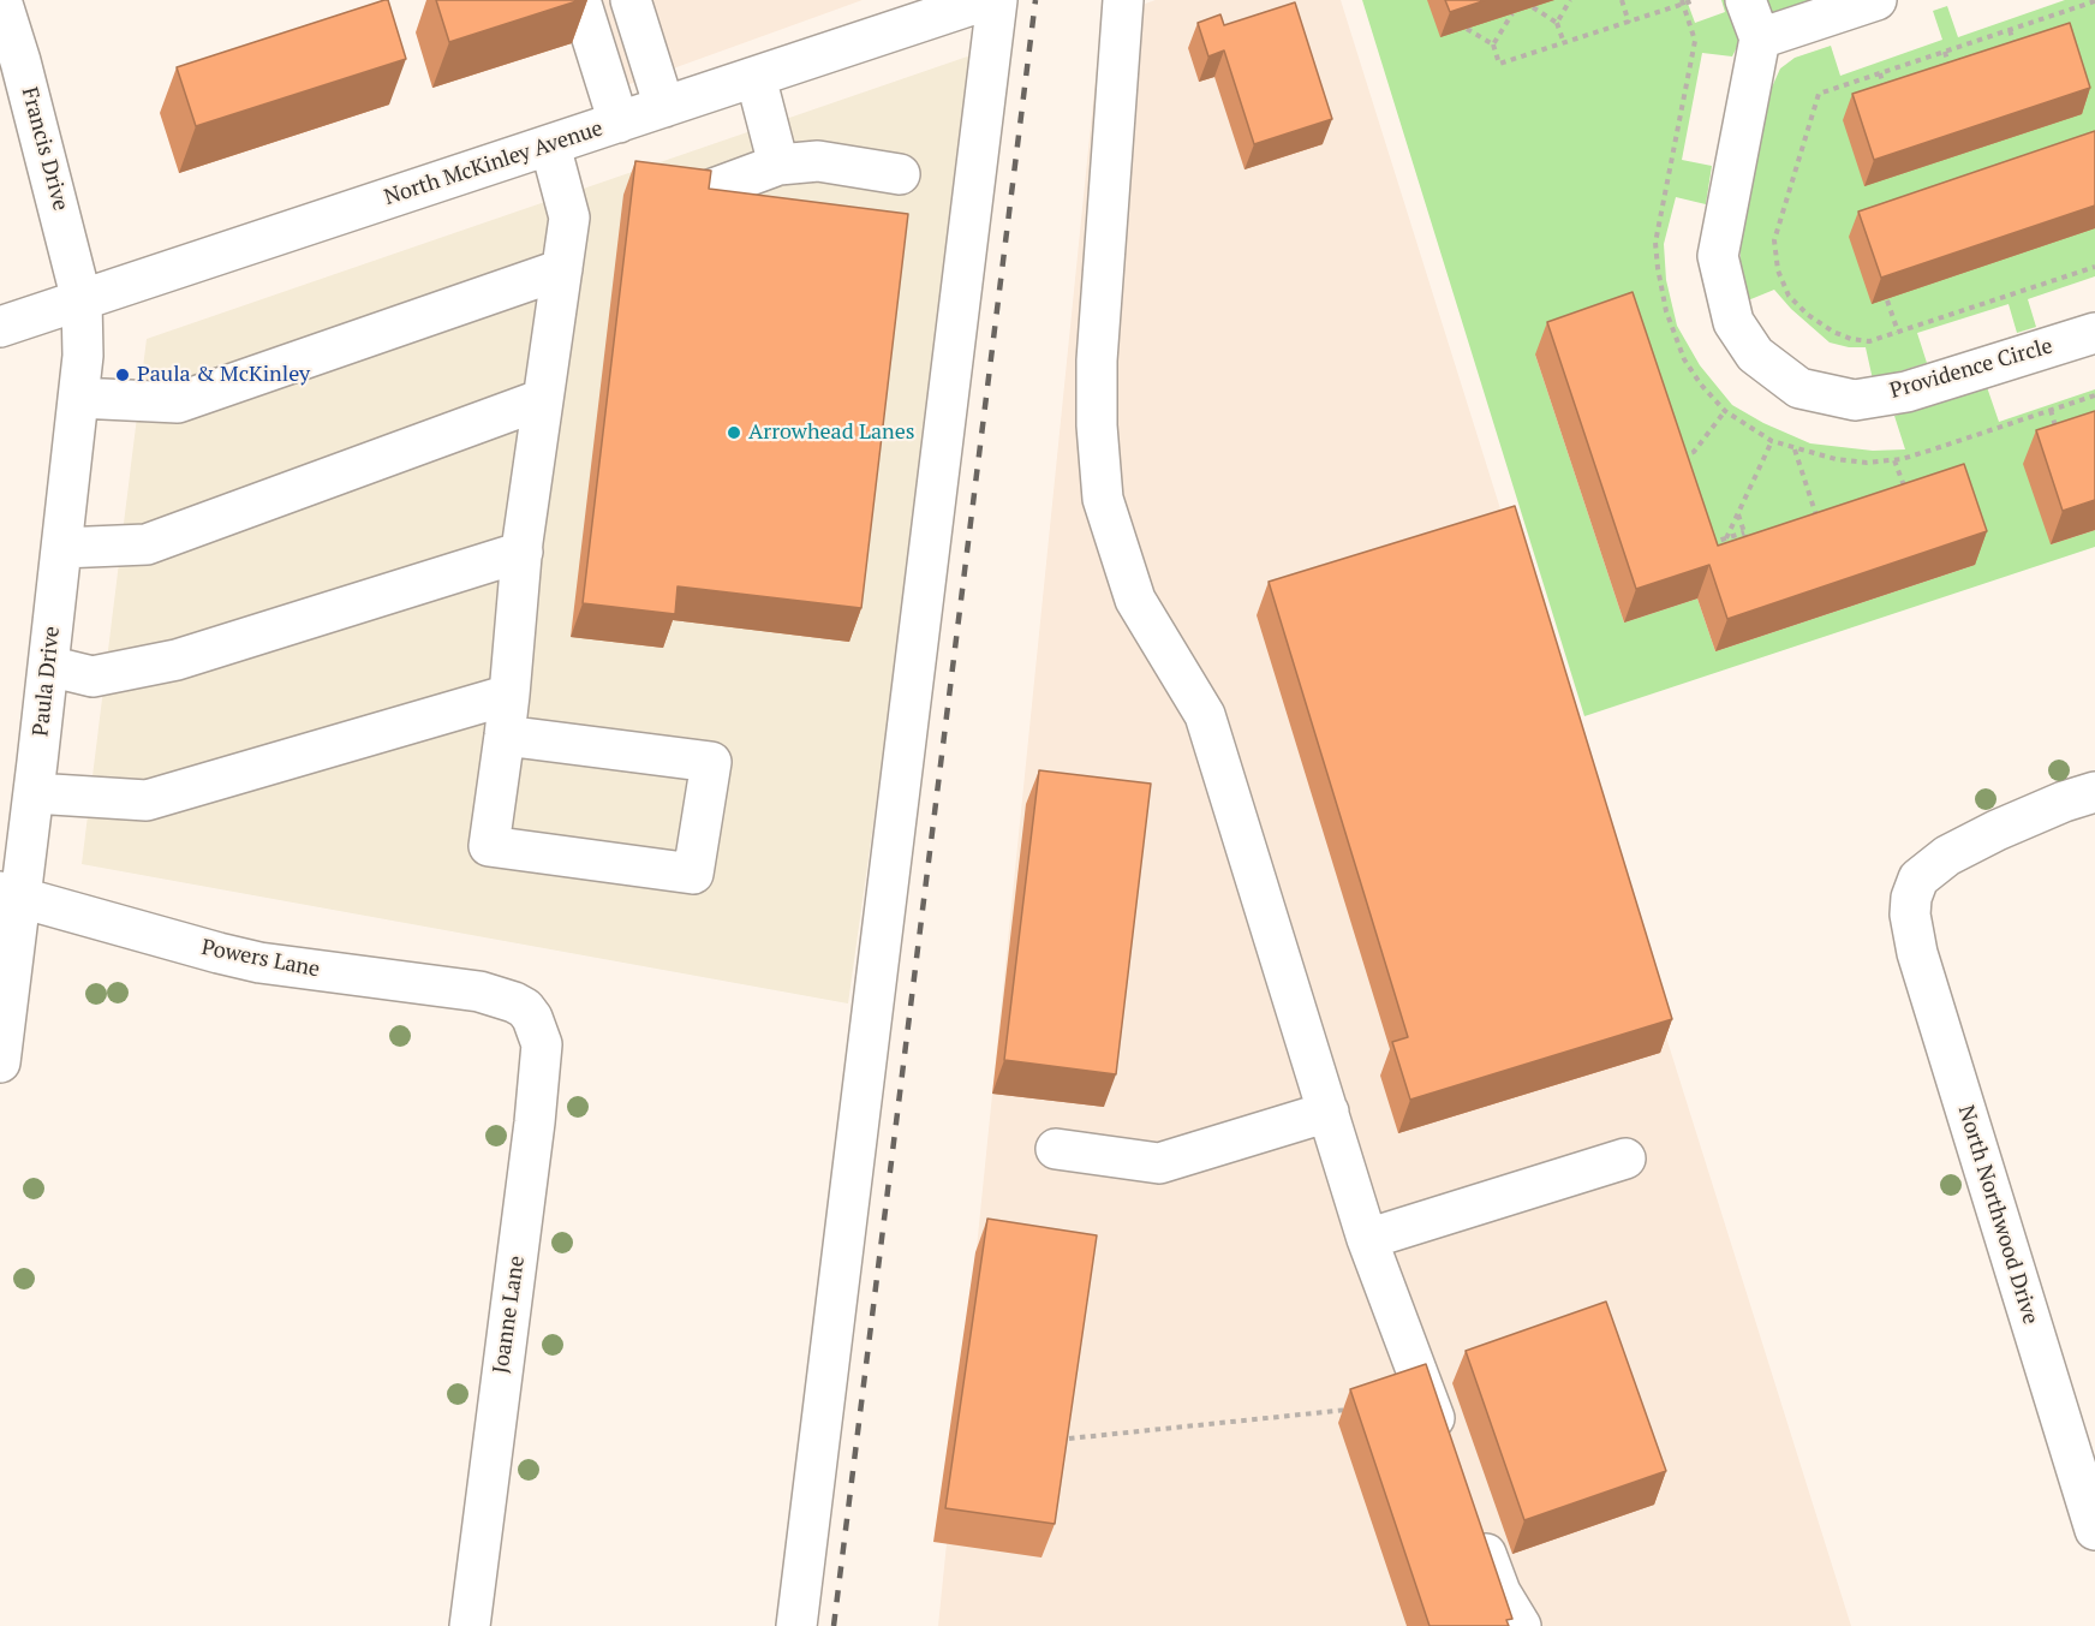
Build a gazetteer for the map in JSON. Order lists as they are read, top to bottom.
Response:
{
  "streets": {
    "street": [
      "Francis Drive",
      "North McKinley Avenue",
      "Providence Circle",
      "Paula Drive",
      "Powers Lane",
      "North Northwood Drive",
      "Joanne Lane"
    ]
  },
  "crossings": [
    ["Francis Drive", "North McKinley Avenue"],
    ["Francis Drive", "Paula Drive"],
    ["North McKinley Avenue", "Paula Drive"],
    ["Paula Drive", "Powers Lane"],
    ["Powers Lane", "Joanne Lane"]
  ],
  "places": ["Paula & McKinley", "Arrowhead Lanes"]
}
